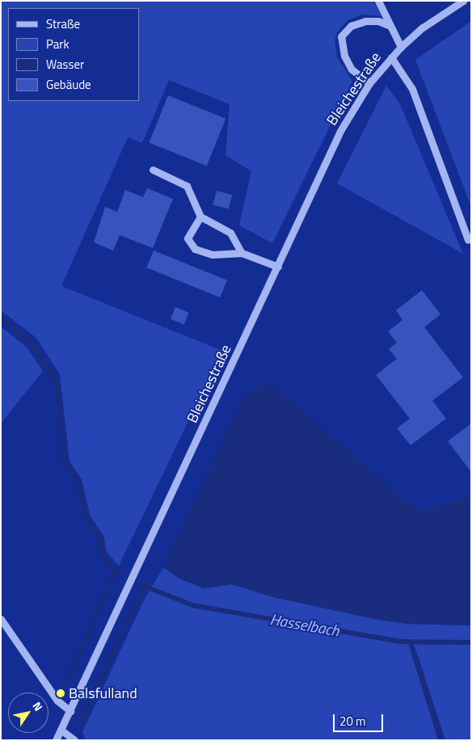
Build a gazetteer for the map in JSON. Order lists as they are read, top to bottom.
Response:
{
  "streets": {
    "street": ["Bleichestraße"]
  },
  "water": ["Hasselbach"],
  "places": ["Balsfulland"],
  "legend": [
    "Straße",
    "Park",
    "Wasser",
    "Gebäude"
  ],
  "scale_bar": "20 m",
  "north": "top right"
}
